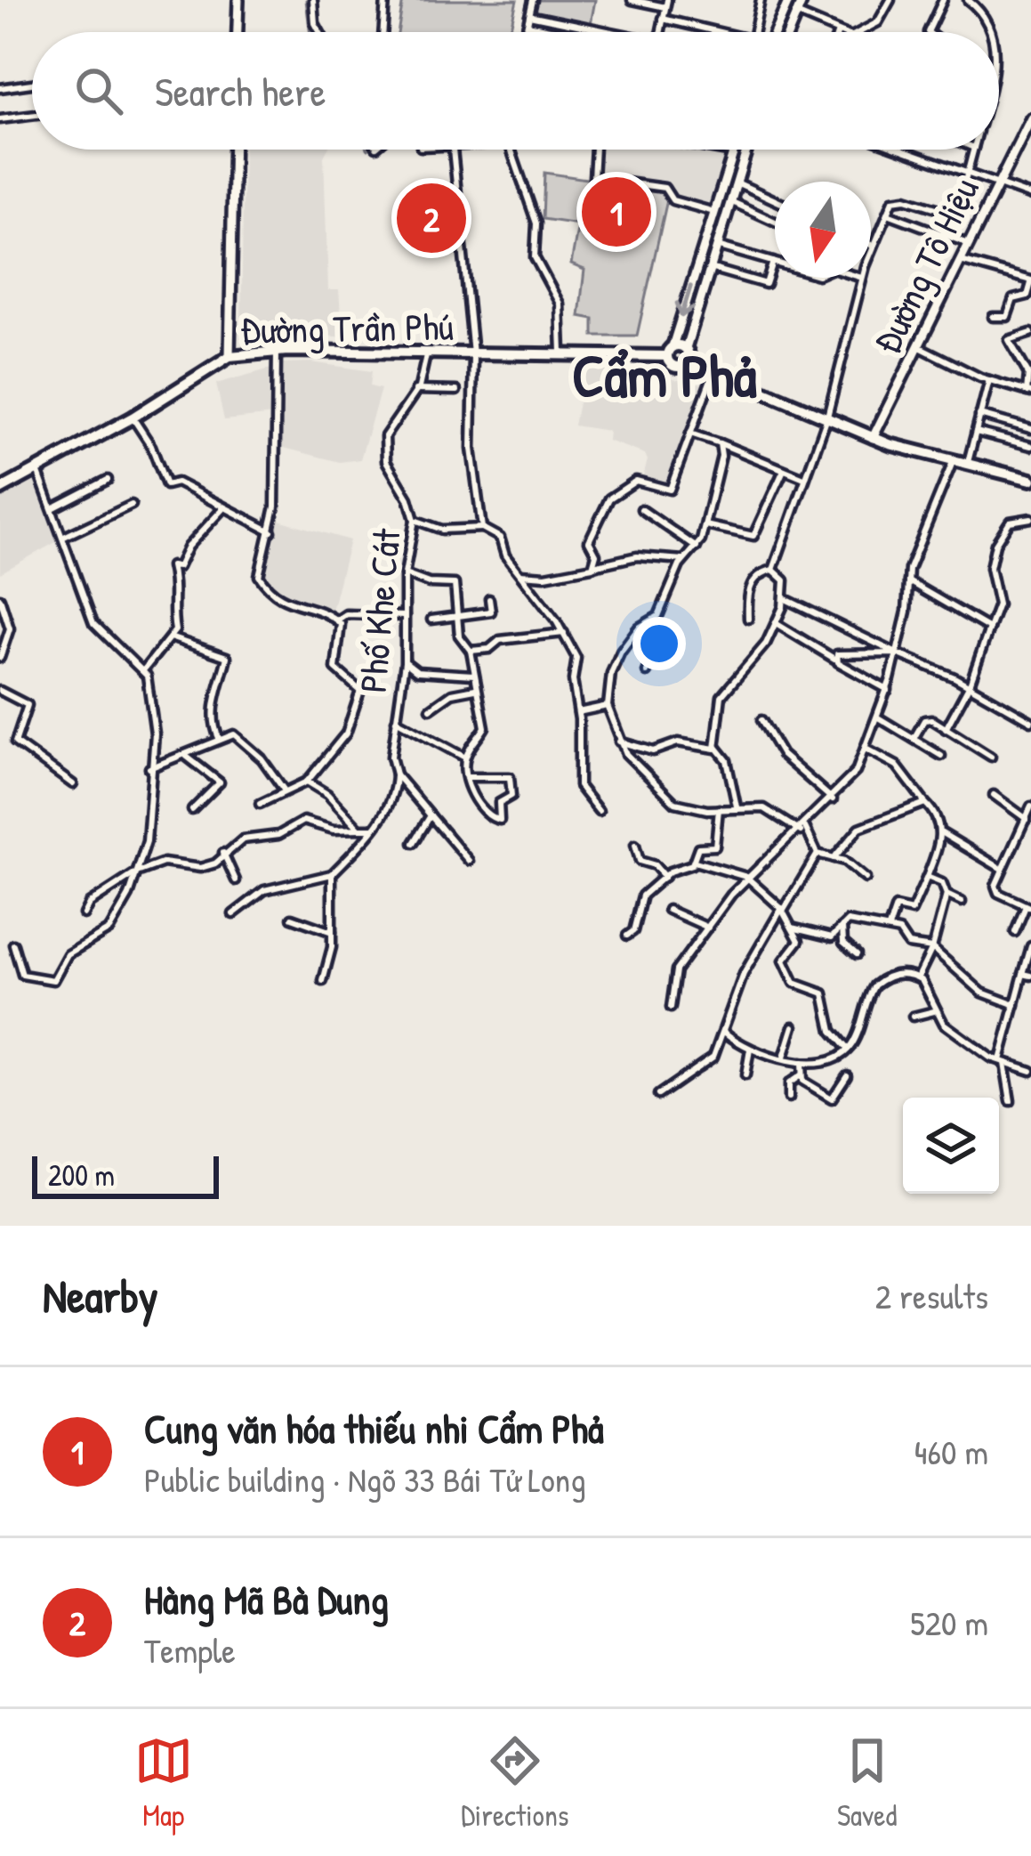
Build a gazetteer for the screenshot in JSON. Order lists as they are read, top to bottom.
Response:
{
  "streets": {
    "main road": ["Đường Trần Phú"],
    "street": ["Đường Tô Hiệu", "Phố Khe Cát"]
  },
  "crossings": [
    ["Đường Trần Phú", "Phố Khe Cát"]
  ],
  "districts": ["Cẩm Phả"],
  "scale_bar": "200 m",
  "north": "bottom",
  "page": {
    "search": "Search here",
    "pins": ["1", "2"],
    "scale": "200 m",
    "heading": ["Nearby", "2 results"],
    "list": [
      {
        "mark": "1",
        "name": "Cung văn hóa thiếu nhi Cẩm Phả",
        "note": "Public building · Ngõ 33 Bái Tử Long",
        "value": "460 m"
      },
      {
        "mark": "2",
        "name": "Hàng Mã Bà Dung",
        "note": "Temple",
        "value": "520 m"
      }
    ],
    "nav": ["Map", "Directions", "Saved"]
  }
}
